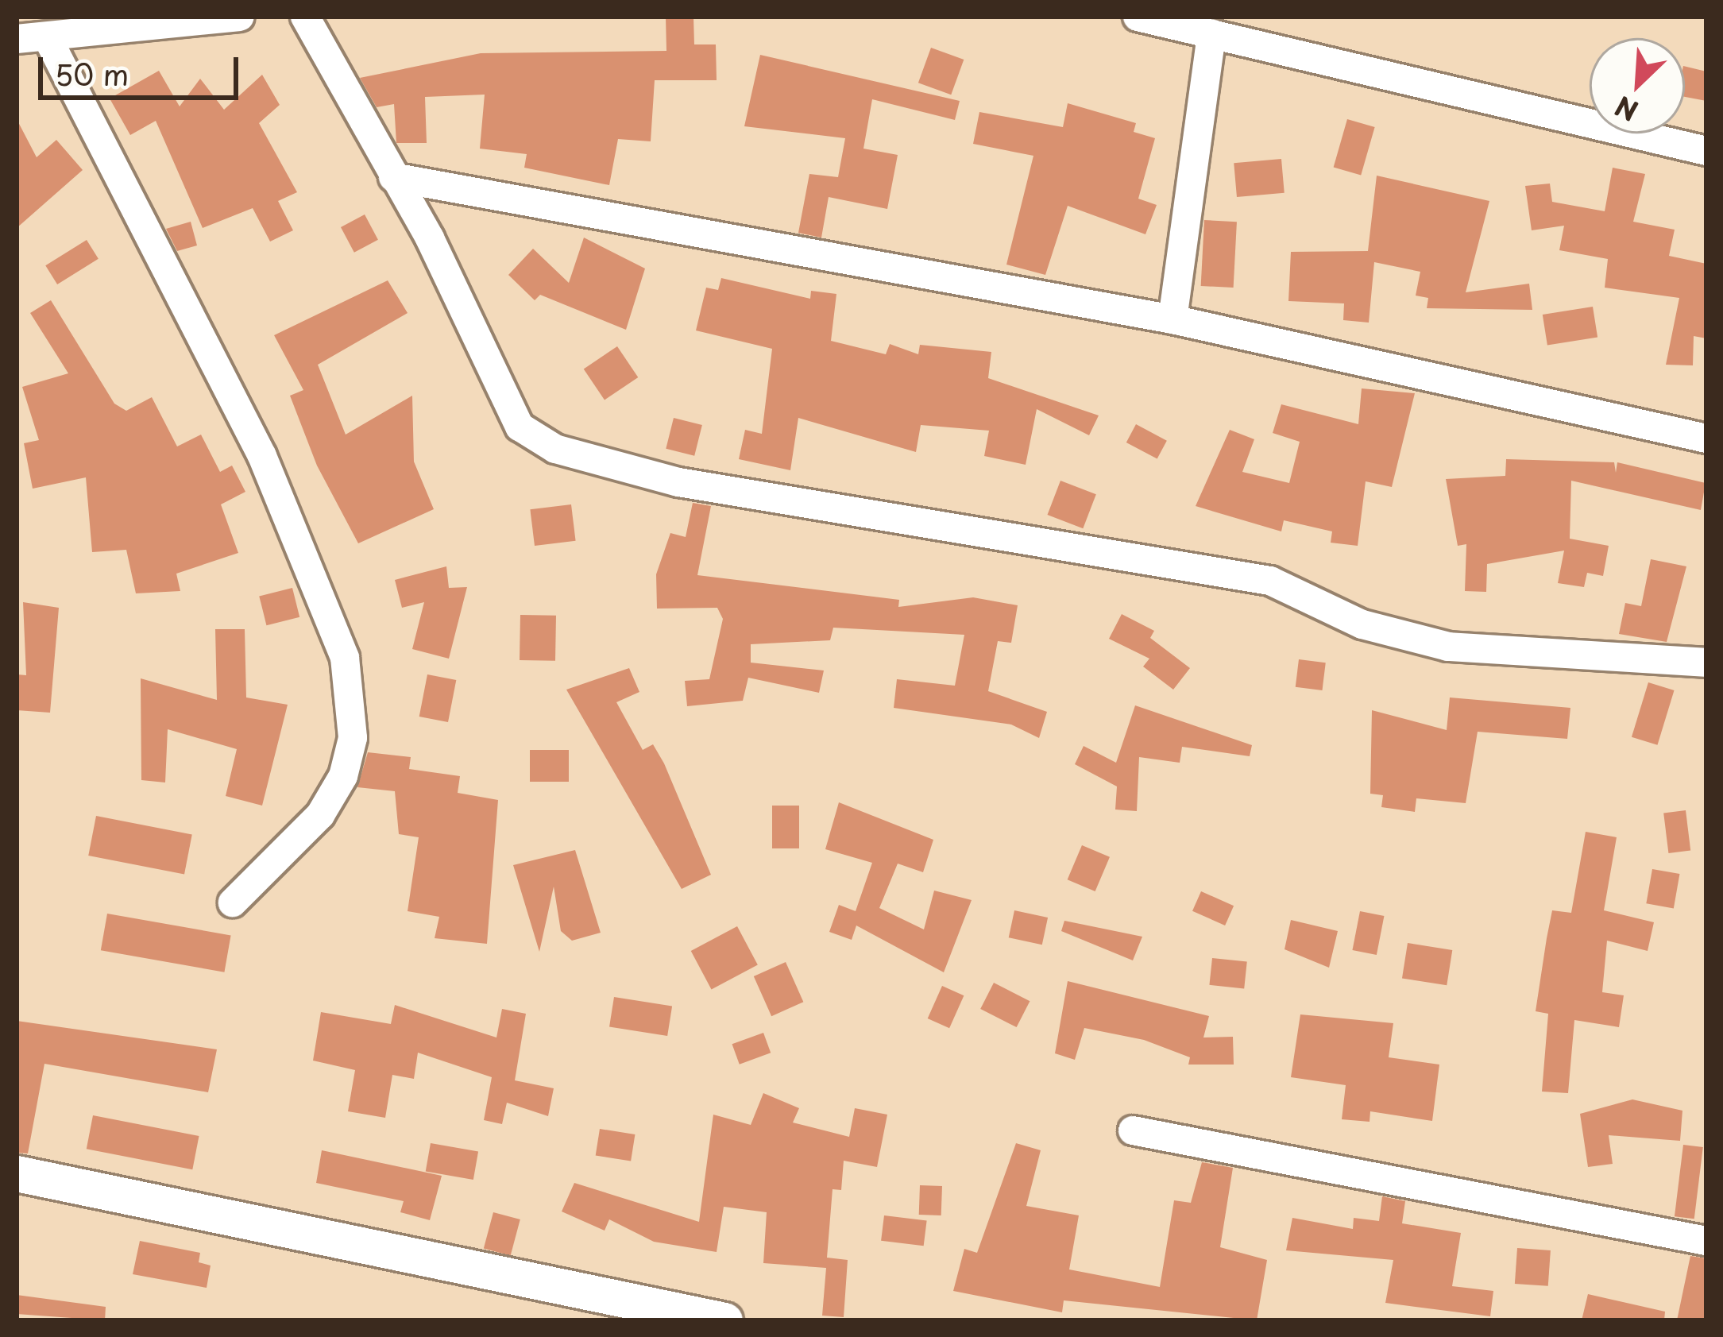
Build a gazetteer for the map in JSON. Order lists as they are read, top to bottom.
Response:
{
  "scale_bar": "50 m",
  "north": "bottom left"
}
